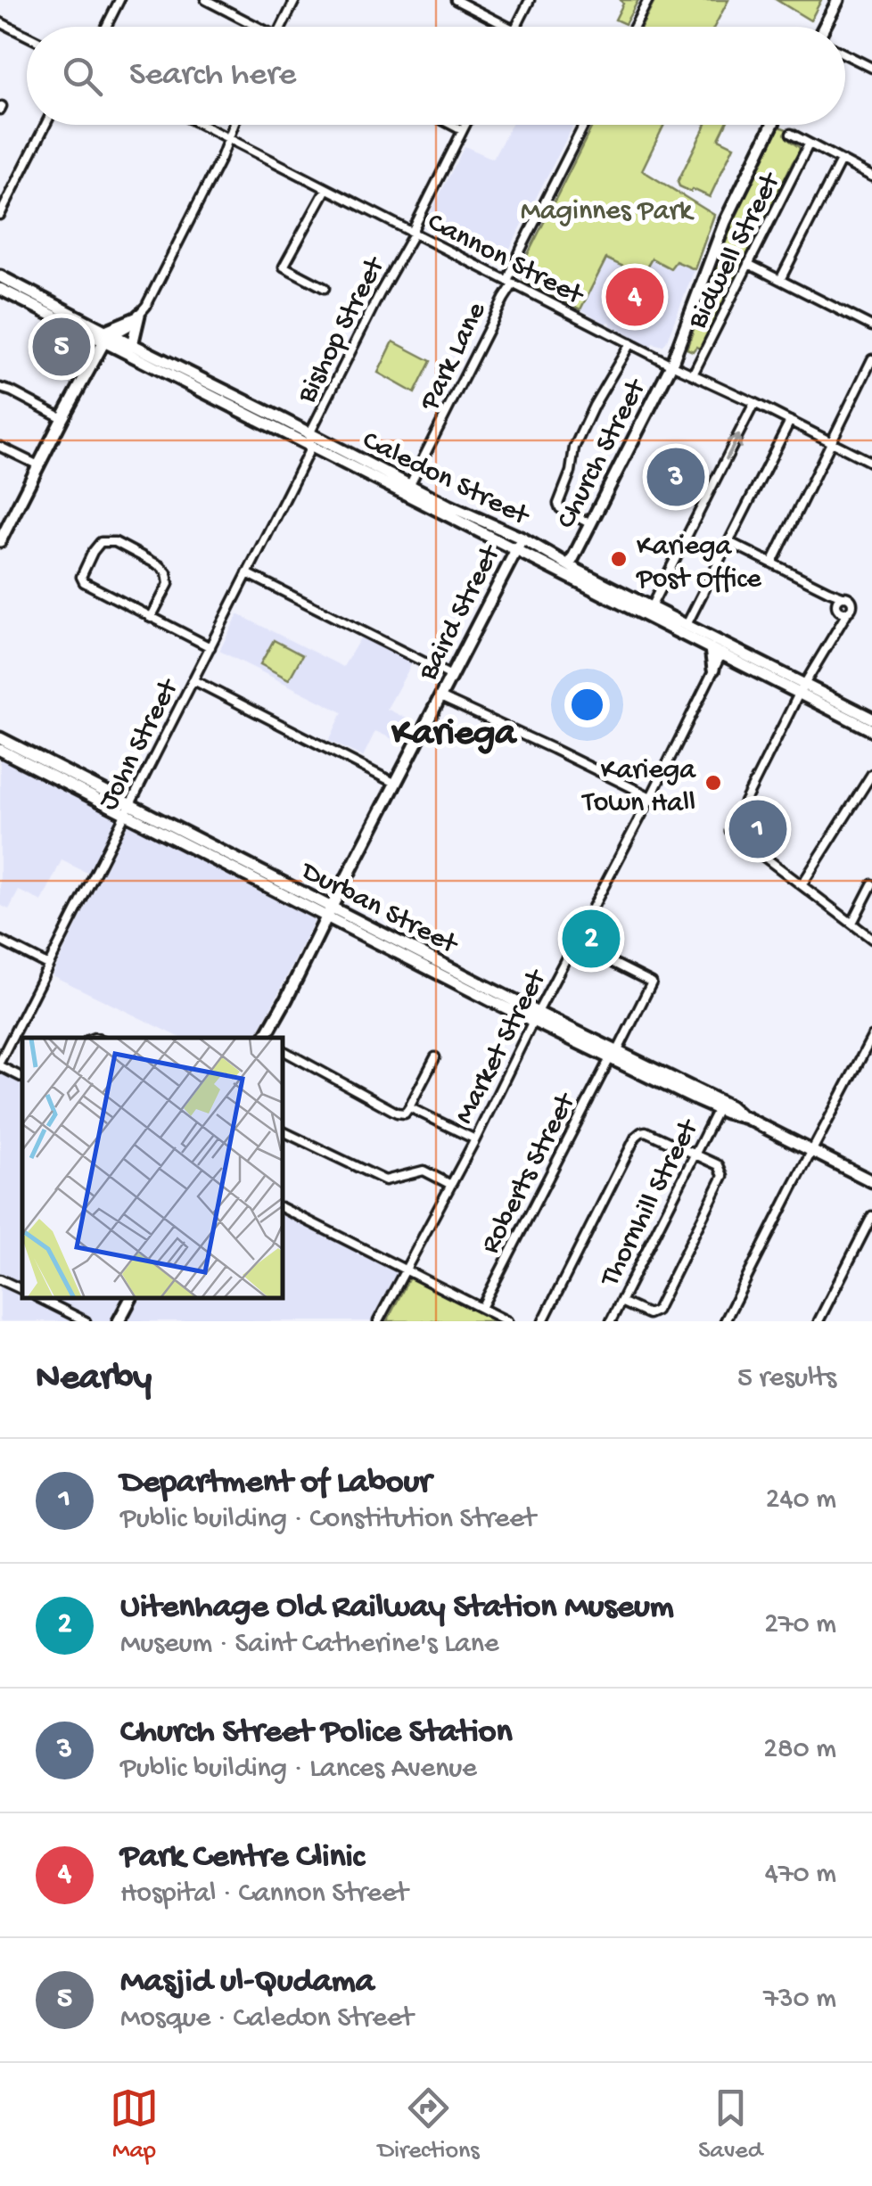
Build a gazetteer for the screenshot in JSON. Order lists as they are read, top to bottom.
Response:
{
  "streets": {
    "main road": [
      "Church Street",
      "Caledon Street",
      "Baird Street",
      "Durban Street"
    ],
    "street": [
      "Bidwell Street",
      "Cannon Street",
      "Bishop Street",
      "Park Lane",
      "John Street",
      "Market Street",
      "Roberts Street",
      "Thornhill Street"
    ]
  },
  "crossings": [
    ["Bidwell Street", "Cannon Street"],
    ["Cannon Street", "Bishop Street"],
    ["Cannon Street", "Park Lane"],
    ["Cannon Street", "Church Street"],
    ["Bishop Street", "Caledon Street"],
    ["Bishop Street", "John Street"],
    ["Park Lane", "Caledon Street"],
    ["Church Street", "Caledon Street"],
    ["Caledon Street", "Baird Street"],
    ["Caledon Street", "John Street"],
    ["Baird Street", "Durban Street"],
    ["John Street", "Durban Street"],
    ["Durban Street", "Market Street"],
    ["Durban Street", "Roberts Street"],
    ["Durban Street", "Thornhill Street"],
    ["Market Street", "Roberts Street"]
  ],
  "districts": ["Kariega"],
  "parks": ["Maginnes Park"],
  "places": ["Kariega Post Office", "Kariega Town Hall"],
  "page": {
    "search": "Search here",
    "pins": [
      "4",
      "5",
      "3",
      "1",
      "2"
    ],
    "heading": ["Nearby", "5 results"],
    "list": [
      {
        "mark": "1",
        "name": "Department of Labour",
        "note": "Public building · Constitution Street",
        "value": "240 m"
      },
      {
        "mark": "2",
        "name": "Uitenhage Old Railway Station Museum",
        "note": "Museum · Saint Catherine's Lane",
        "value": "270 m"
      },
      {
        "mark": "3",
        "name": "Church Street Police Station",
        "note": "Public building · Lances Avenue",
        "value": "280 m"
      },
      {
        "mark": "4",
        "name": "Park Centre Clinic",
        "note": "Hospital · Cannon Street",
        "value": "470 m"
      },
      {
        "mark": "5",
        "name": "Masjid ul-Qudama",
        "note": "Mosque · Caledon Street",
        "value": "730 m"
      }
    ],
    "nav": ["Map", "Directions", "Saved"]
  }
}
